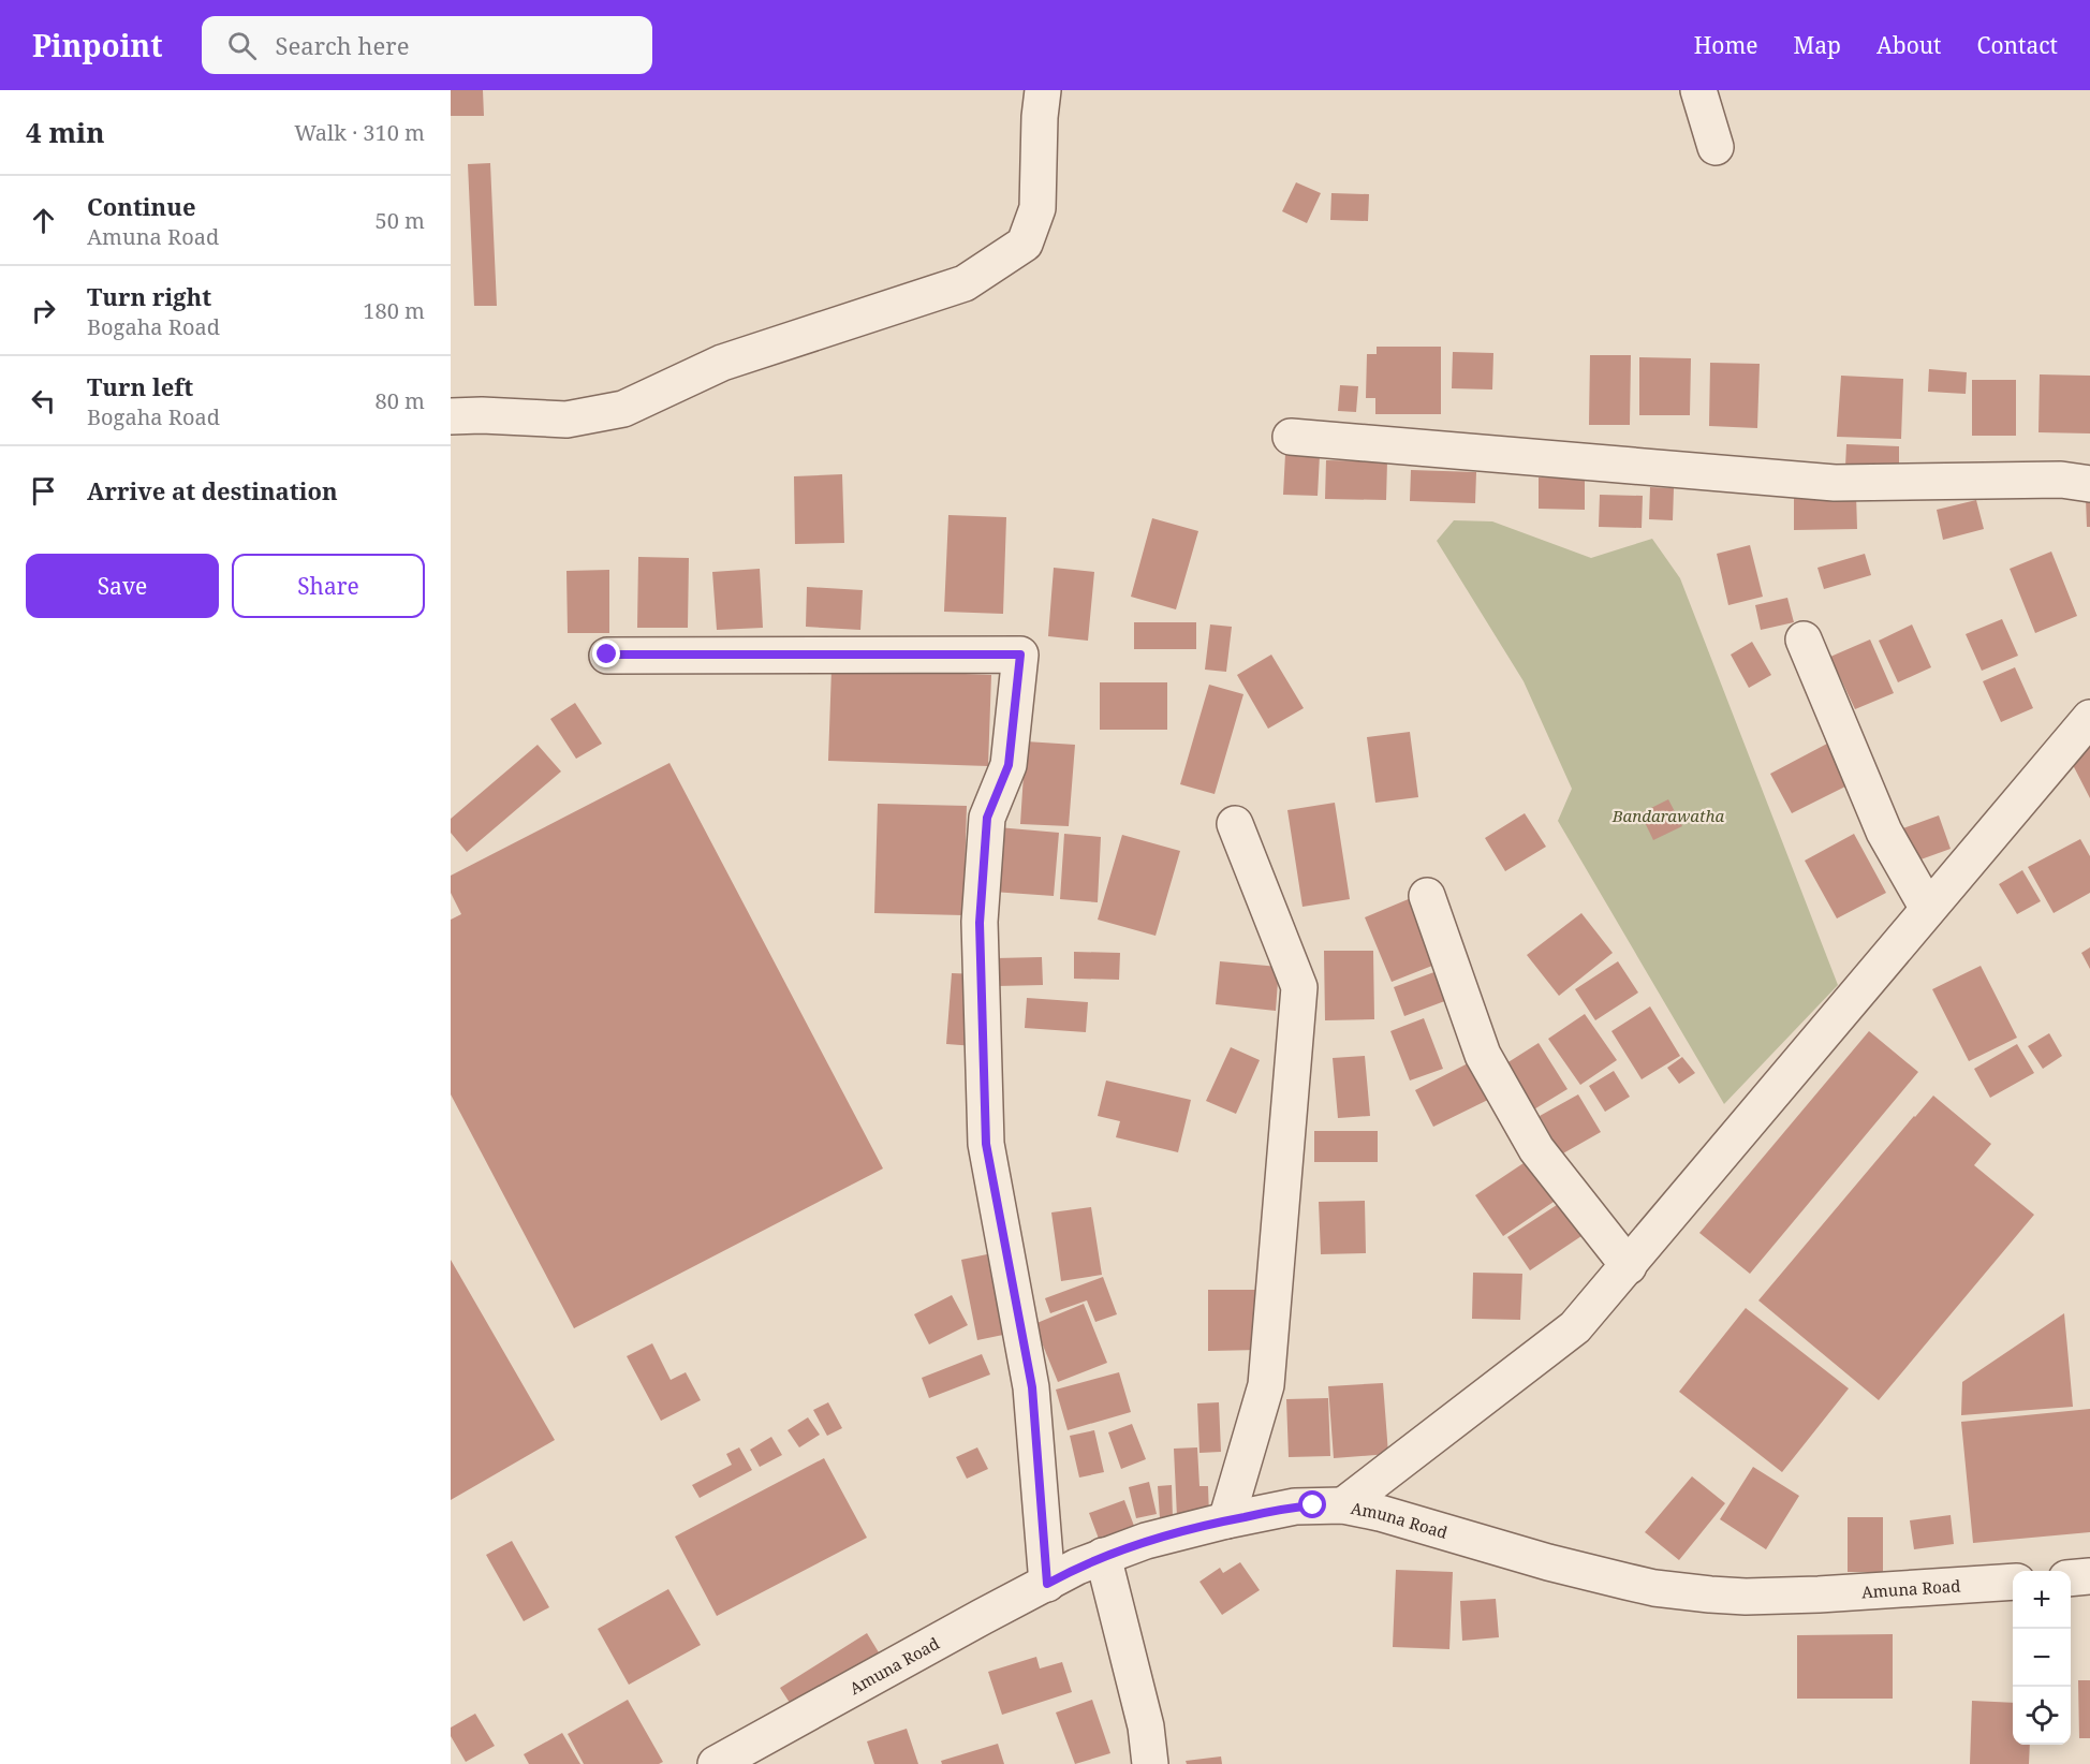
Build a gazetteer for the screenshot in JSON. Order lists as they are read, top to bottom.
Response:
{
  "streets": {
    "street": ["Amuna Road"]
  },
  "parks": ["Bandarawatha"],
  "page": {
    "header": "Pinpoint",
    "search": "Search here",
    "nav": [
      "Home",
      "Map",
      "About",
      "Contact"
    ],
    "heading": ["4 min", "Walk · 310 m"],
    "list": [
      ["Continue", "Amuna Road", "50 m"],
      ["Turn right", "Bogaha Road", "180 m"],
      ["Turn left", "Bogaha Road", "80 m"],
      "Arrive at destination"
    ],
    "buttons": ["Save", "Share"],
    "map_buttons": ["+", "−"]
  }
}
